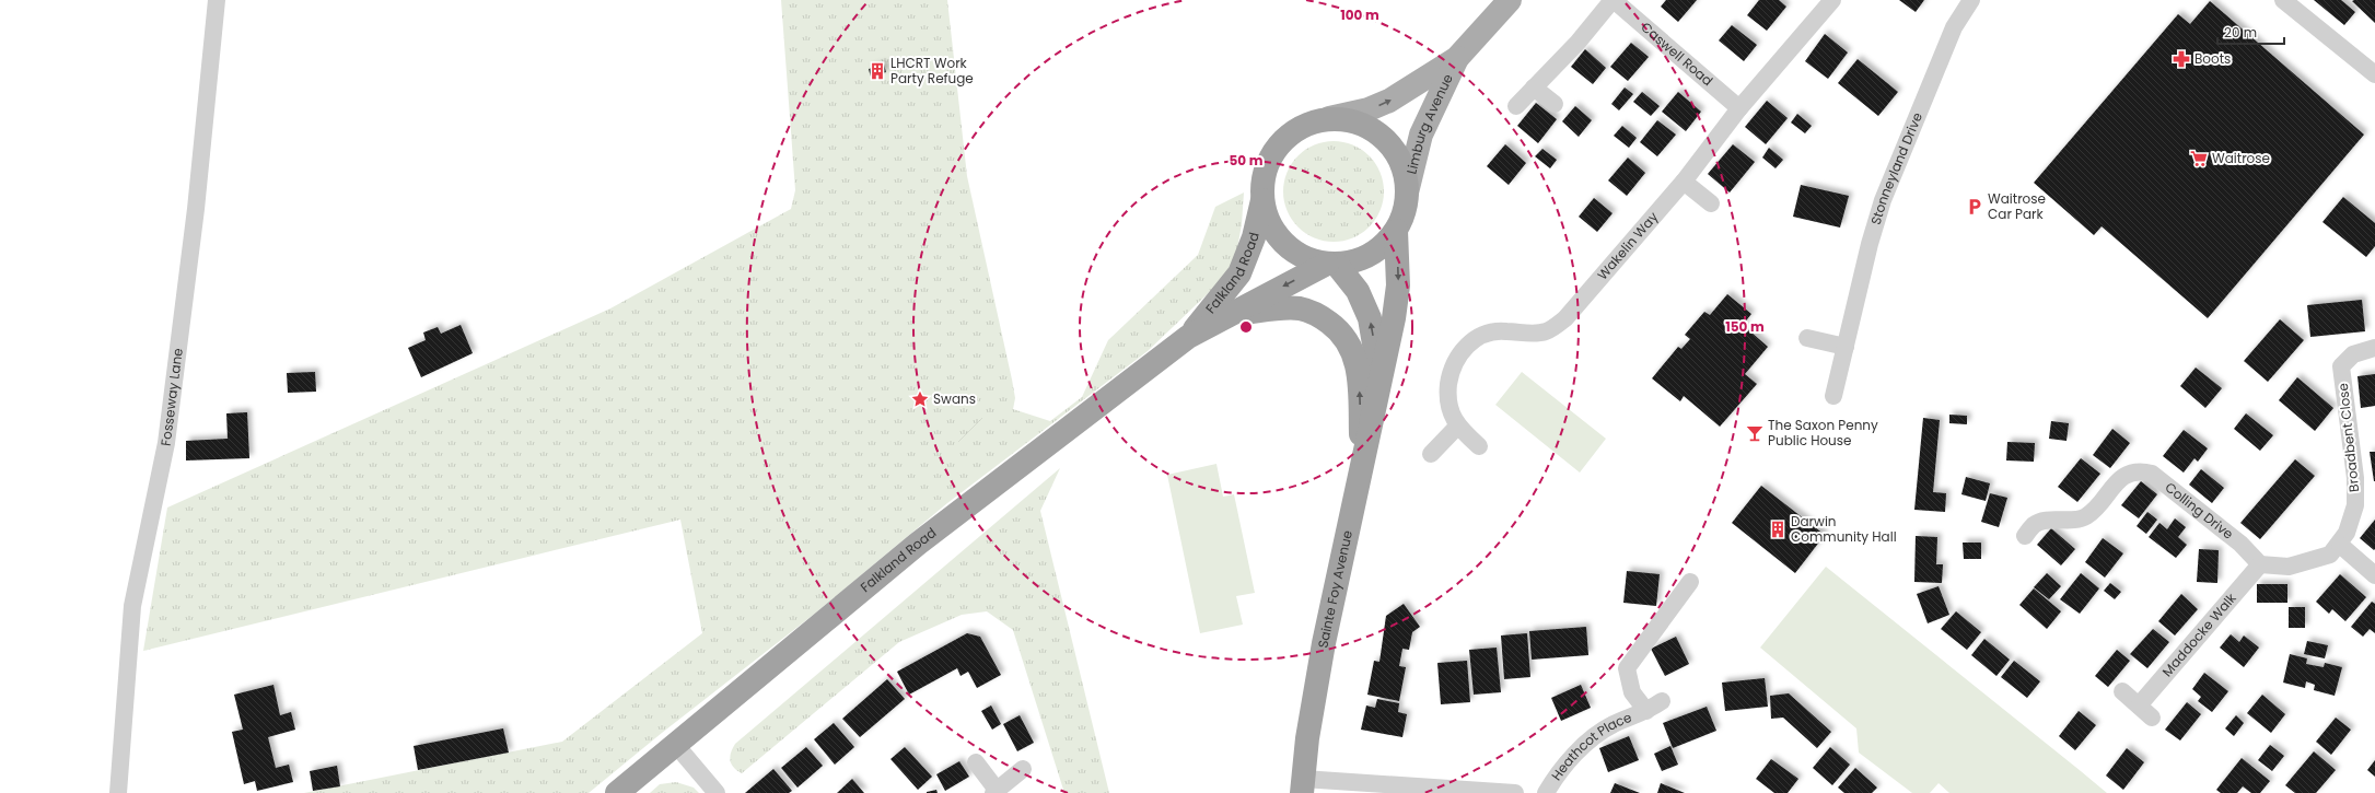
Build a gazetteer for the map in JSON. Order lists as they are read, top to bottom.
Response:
{
  "streets": {
    "highway": ["Falkland Road", "Sainte Foy Avenue"],
    "main road": ["Limburg Avenue"],
    "street": [
      "Caswell Road",
      "Stonneyland Drive",
      "Wakelin Way",
      "Fosseway Lane",
      "Broadbent Close",
      "Colling Drive",
      "Maddocke Walk",
      "Heathcot Place"
    ]
  },
  "crossings": [
    ["Caswell Road", "Wakelin Way"],
    ["Limburg Avenue", "Falkland Road"],
    ["Limburg Avenue", "Sainte Foy Avenue"],
    ["Falkland Road", "Sainte Foy Avenue"],
    ["Colling Drive", "Maddocke Walk"]
  ],
  "one_way": ["Limburg Avenue"],
  "places": {
    "pharmacy": ["Boots"],
    "building": ["LHCRT Work Party Refuge", "Darwin Community Hall"],
    "supermarket": ["Waitrose"],
    "parking": ["Waitrose Car Park"],
    "place": ["Swans"],
    "bar": ["The Saxon Penny Public House"]
  },
  "scale_bar": "20 m",
  "rings": ["100 m", "50 m", "150 m"]
}
